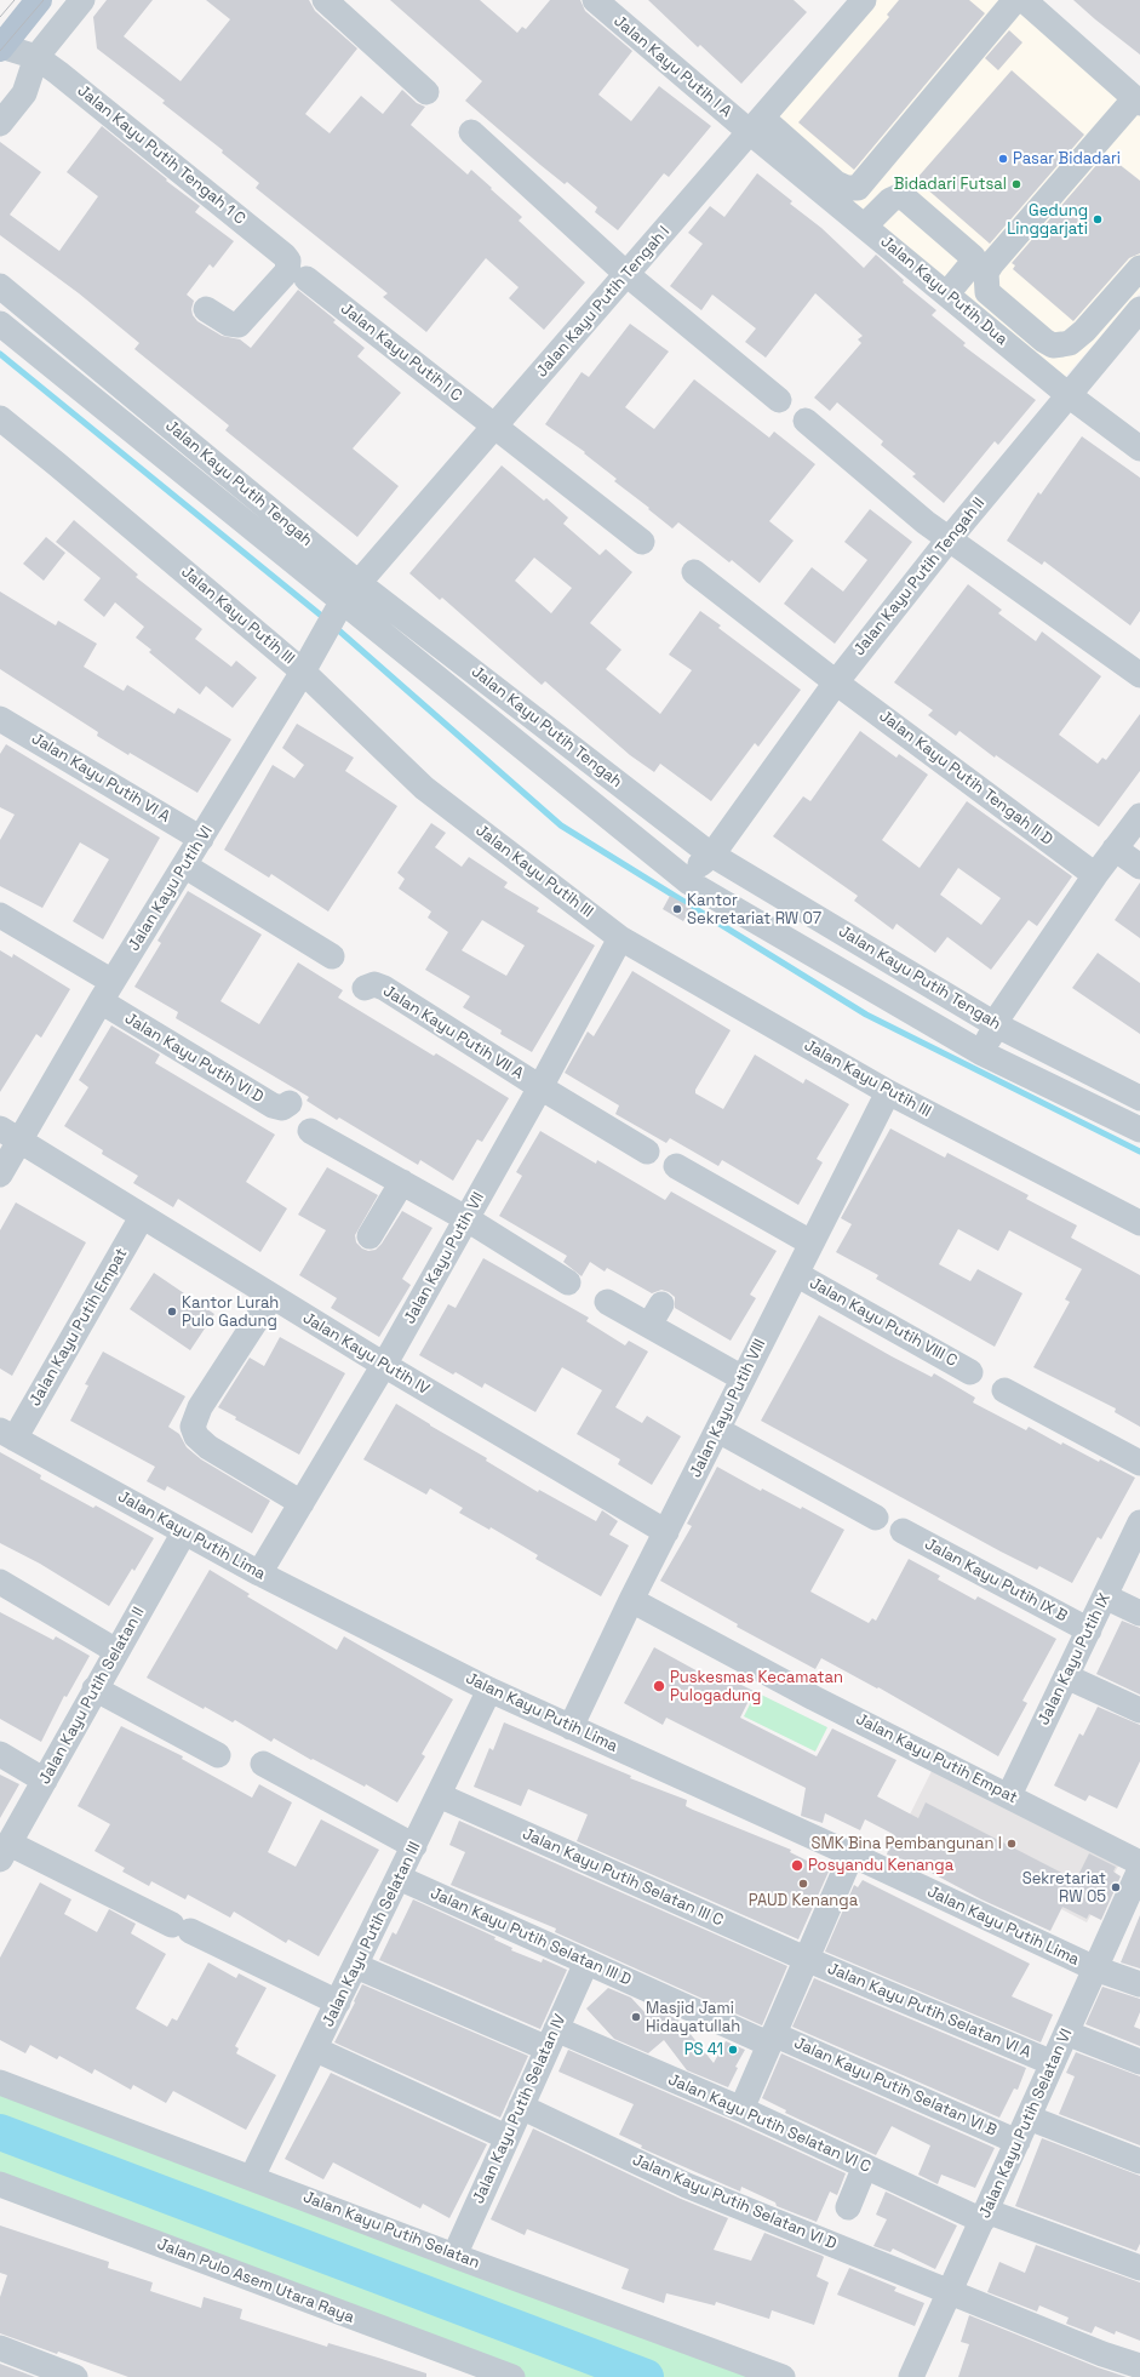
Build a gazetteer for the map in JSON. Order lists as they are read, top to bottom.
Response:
{
  "streets": {
    "street": [
      "Jalan Kayu Putih I A",
      "Jalan Kayu Putih Tengah 1 C",
      "Jalan Kayu Putih Dua",
      "Jalan Kayu Putih Tengah I",
      "Jalan Kayu Putih I C",
      "Jalan Kayu Putih Tengah",
      "Jalan Kayu Putih Tengah II",
      "Jalan Kayu Putih III",
      "Jalan Kayu Putih VI A",
      "Jalan Kayu Putih Tengah II D",
      "Jalan Kayu Putih VI",
      "Jalan Kayu Putih VII A",
      "Jalan Kayu Putih VI D",
      "Jalan Kayu Putih VII",
      "Jalan Kayu Putih VIII C",
      "Jalan Kayu Putih Empat",
      "Jalan Kayu Putih IV",
      "Jalan Kayu Putih VIII",
      "Jalan Kayu Putih Lima",
      "Jalan Kayu Putih IX B",
      "Jalan Kayu Putih IX",
      "Jalan Kayu Putih Selatan II",
      "Jalan Kayu Putih Selatan III C",
      "Jalan Kayu Putih Selatan III",
      "Jalan Kayu Putih Selatan III D",
      "Jalan Kayu Putih Selatan VI A",
      "Jalan Kayu Putih Selatan VI B",
      "Jalan Kayu Putih Selatan IV",
      "Jalan Kayu Putih Selatan VI C",
      "Jalan Kayu Putih Selatan VI",
      "Jalan Kayu Putih Selatan VI D",
      "Jalan Kayu Putih Selatan",
      "Jalan Pulo Asem Utara Raya"
    ]
  },
  "crossings": [
    ["Jalan Kayu Putih I A", "Jalan Kayu Putih Dua"],
    ["Jalan Kayu Putih I A", "Jalan Kayu Putih Tengah I"],
    ["Jalan Kayu Putih Dua", "Jalan Kayu Putih Tengah I"],
    ["Jalan Kayu Putih Dua", "Jalan Kayu Putih Tengah II"],
    ["Jalan Kayu Putih Tengah I", "Jalan Kayu Putih I C"],
    ["Jalan Kayu Putih Tengah I", "Jalan Kayu Putih Tengah"],
    ["Jalan Kayu Putih Tengah I", "Jalan Kayu Putih VI"],
    ["Jalan Kayu Putih Tengah", "Jalan Kayu Putih Tengah II"],
    ["Jalan Kayu Putih Tengah", "Jalan Kayu Putih VI"],
    ["Jalan Kayu Putih Tengah II", "Jalan Kayu Putih Tengah II D"],
    ["Jalan Kayu Putih III", "Jalan Kayu Putih VI"],
    ["Jalan Kayu Putih III", "Jalan Kayu Putih VII"],
    ["Jalan Kayu Putih III", "Jalan Kayu Putih VIII"],
    ["Jalan Kayu Putih VI A", "Jalan Kayu Putih VI"],
    ["Jalan Kayu Putih VI", "Jalan Kayu Putih VI D"],
    ["Jalan Kayu Putih VI", "Jalan Kayu Putih IV"],
    ["Jalan Kayu Putih VII A", "Jalan Kayu Putih VII"],
    ["Jalan Kayu Putih VII", "Jalan Kayu Putih IV"],
    ["Jalan Kayu Putih VII", "Jalan Kayu Putih Lima"],
    ["Jalan Kayu Putih VIII C", "Jalan Kayu Putih VIII"],
    ["Jalan Kayu Putih Empat", "Jalan Kayu Putih IV"],
    ["Jalan Kayu Putih Empat", "Jalan Kayu Putih VIII"],
    ["Jalan Kayu Putih Empat", "Jalan Kayu Putih Lima"],
    ["Jalan Kayu Putih Empat", "Jalan Kayu Putih IX"],
    ["Jalan Kayu Putih IV", "Jalan Kayu Putih VIII"],
    ["Jalan Kayu Putih VIII", "Jalan Kayu Putih Lima"],
    ["Jalan Kayu Putih Lima", "Jalan Kayu Putih Selatan II"],
    ["Jalan Kayu Putih Lima", "Jalan Kayu Putih Selatan III"],
    ["Jalan Kayu Putih Lima", "Jalan Kayu Putih Selatan VI"],
    ["Jalan Kayu Putih IX B", "Jalan Kayu Putih IX"],
    ["Jalan Kayu Putih Selatan III C", "Jalan Kayu Putih Selatan III"],
    ["Jalan Kayu Putih Selatan III C", "Jalan Kayu Putih Selatan VI A"],
    ["Jalan Kayu Putih Selatan III", "Jalan Kayu Putih Selatan III D"],
    ["Jalan Kayu Putih Selatan III", "Jalan Kayu Putih Selatan VI C"],
    ["Jalan Kayu Putih Selatan III", "Jalan Kayu Putih Selatan"],
    ["Jalan Kayu Putih Selatan III D", "Jalan Kayu Putih Selatan VI B"],
    ["Jalan Kayu Putih Selatan III D", "Jalan Kayu Putih Selatan IV"],
    ["Jalan Kayu Putih Selatan VI A", "Jalan Kayu Putih Selatan VI"],
    ["Jalan Kayu Putih Selatan VI B", "Jalan Kayu Putih Selatan VI"],
    ["Jalan Kayu Putih Selatan IV", "Jalan Kayu Putih Selatan VI C"],
    ["Jalan Kayu Putih Selatan IV", "Jalan Kayu Putih Selatan VI D"],
    ["Jalan Kayu Putih Selatan IV", "Jalan Kayu Putih Selatan"],
    ["Jalan Kayu Putih Selatan VI C", "Jalan Kayu Putih Selatan VI"],
    ["Jalan Kayu Putih Selatan VI", "Jalan Kayu Putih Selatan VI D"]
  ],
  "places": [
    "Pasar Bidadari",
    "Bidadari Futsal",
    "Gedung Linggarjati",
    "Kantor Sekretariat RW 07",
    "Kantor Lurah Pulo Gadung",
    "Puskesmas Kecamatan Pulogadung",
    "SMK Bina Pembangunan I",
    "Posyandu Kenanga",
    "PAUD Kenanga",
    "Sekretariat RW 05",
    "Masjid Jami Hidayatullah",
    "PS 41"
  ]
}
